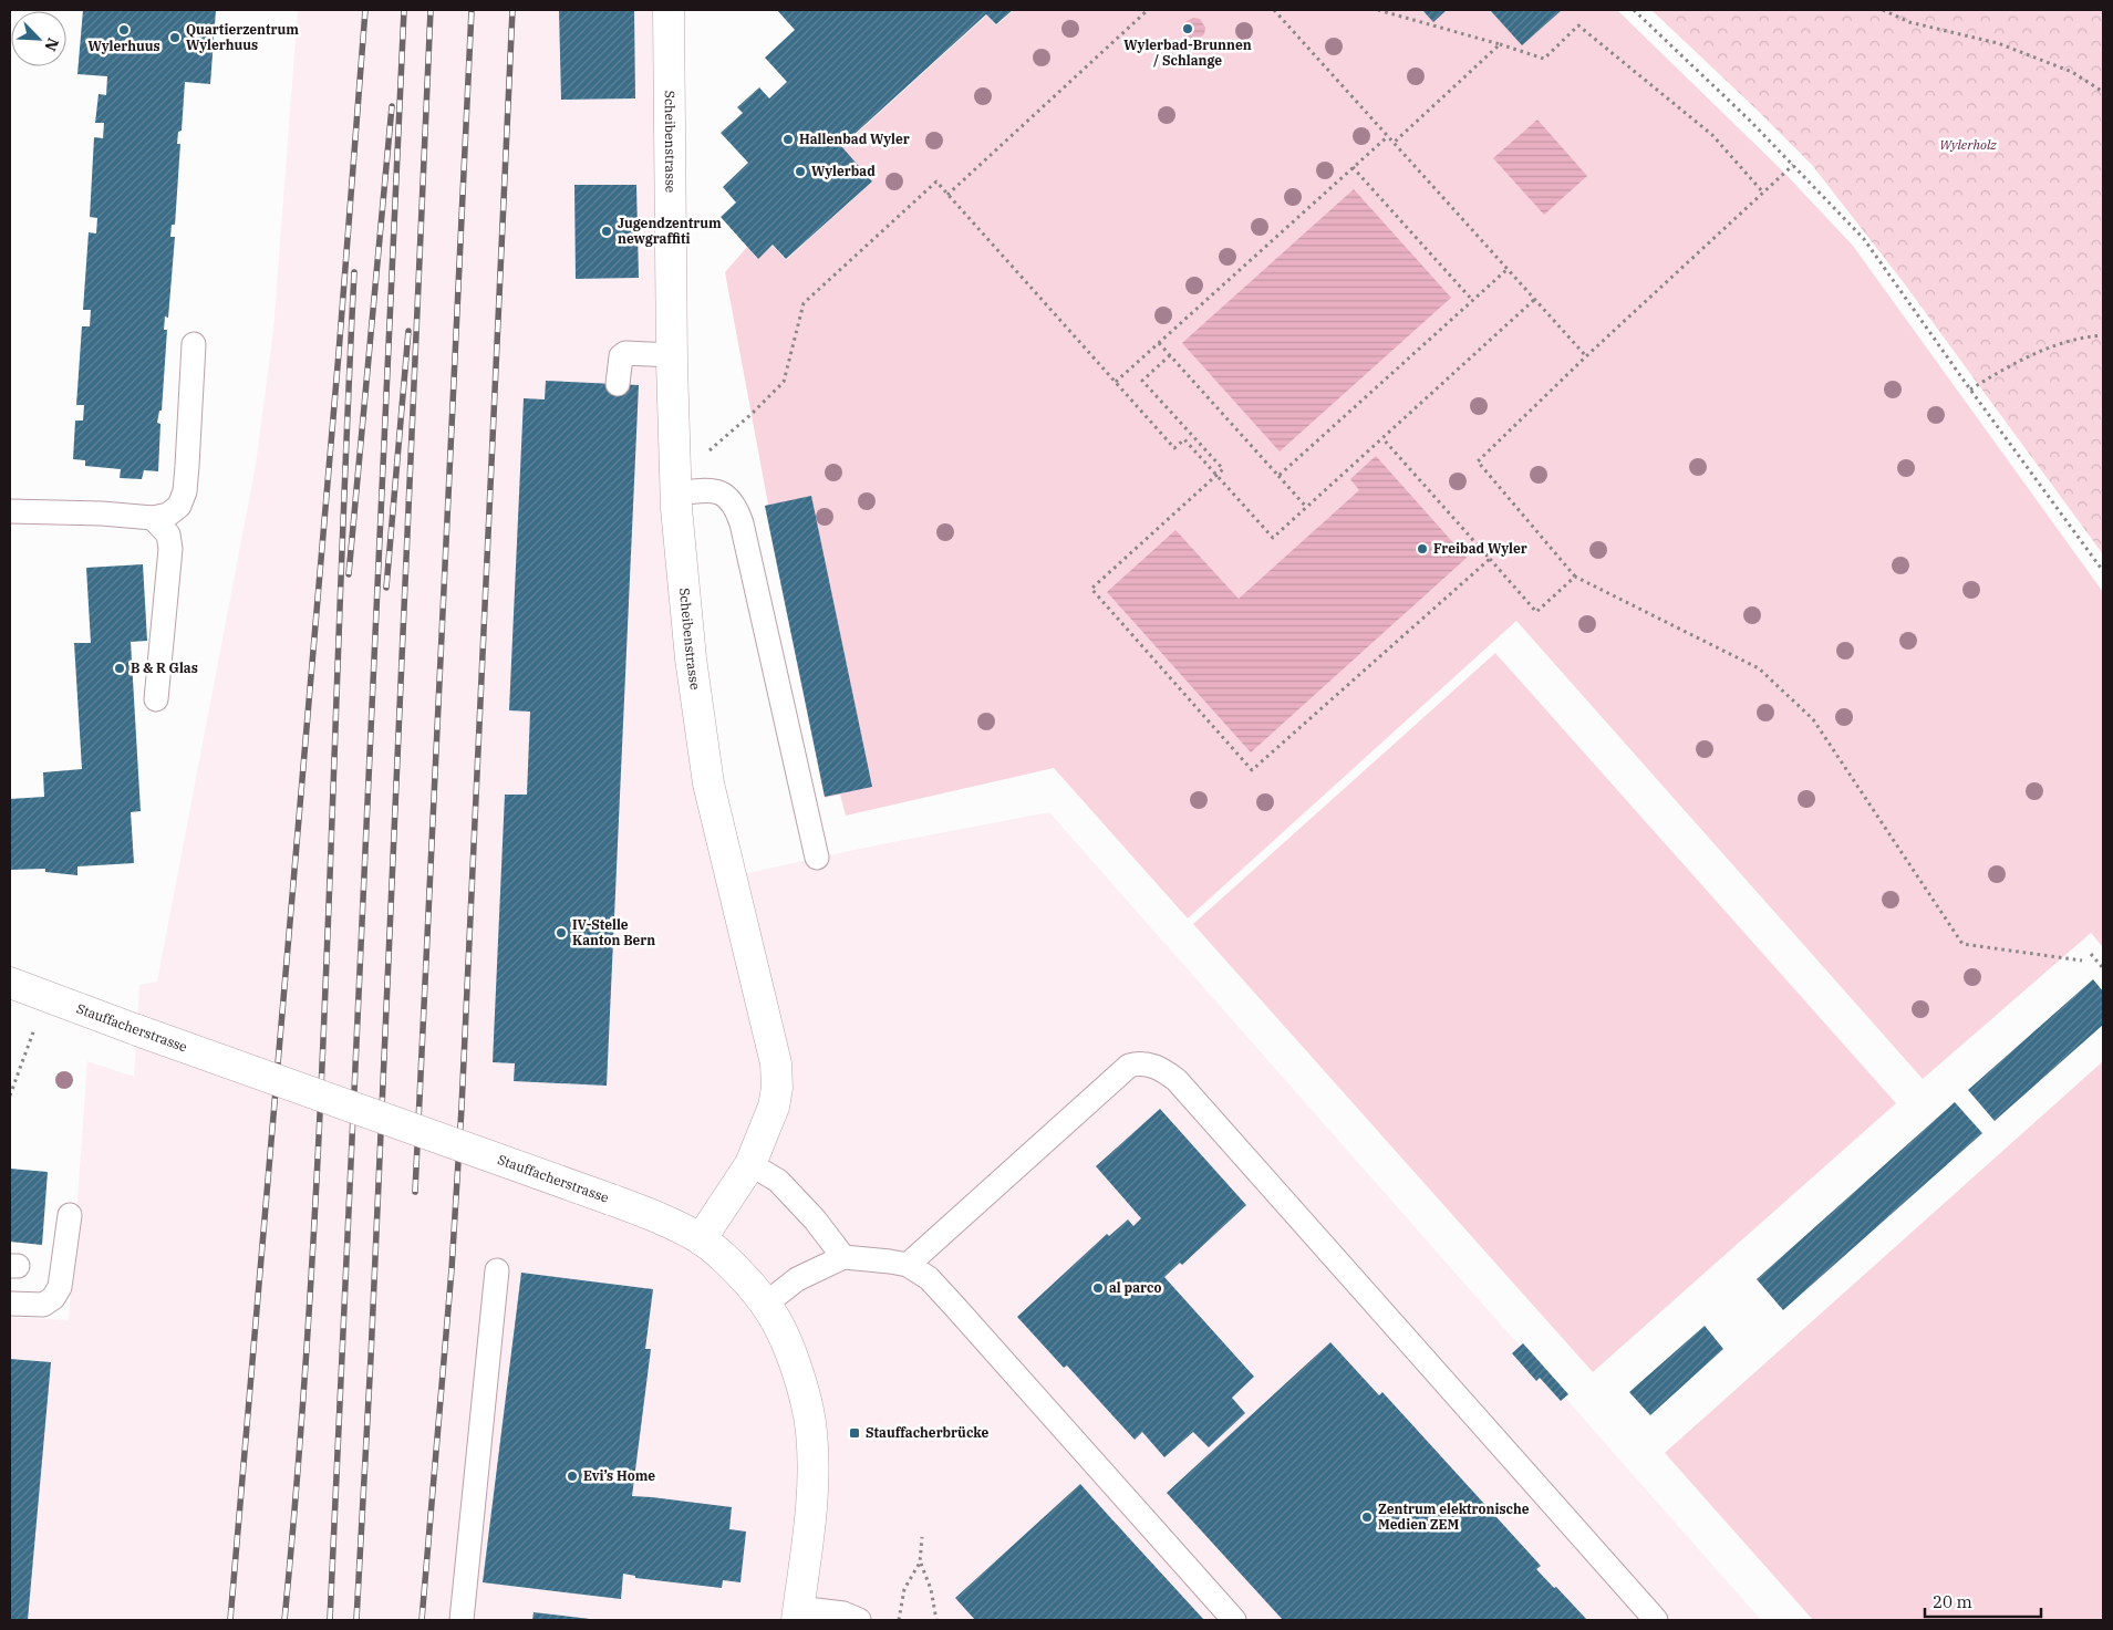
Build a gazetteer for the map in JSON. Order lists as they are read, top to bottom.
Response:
{
  "streets": {
    "street": ["Scheibenstrasse", "Stauffacherstrasse"]
  },
  "crossings": [
    ["Scheibenstrasse", "Stauffacherstrasse"]
  ],
  "parks": ["Wylerholz"],
  "places": {
    "other": [
      "Wylerbad-Brunnen / Schlange",
      "Wylerhuus",
      "Quartierzentrum Wylerhuus",
      "Hallenbad Wyler",
      "Wylerbad",
      "Jugendzentrum newgraffiti",
      "Freibad Wyler",
      "B & R Glas",
      "IV-Stelle Kanton Bern",
      "al parco",
      "Evi’s Home",
      "Zentrum elektronische Medien ZEM"
    ],
    "transit": ["Stauffacherbrücke"]
  },
  "scale_bar": "20 m",
  "north": "bottom right"
}
